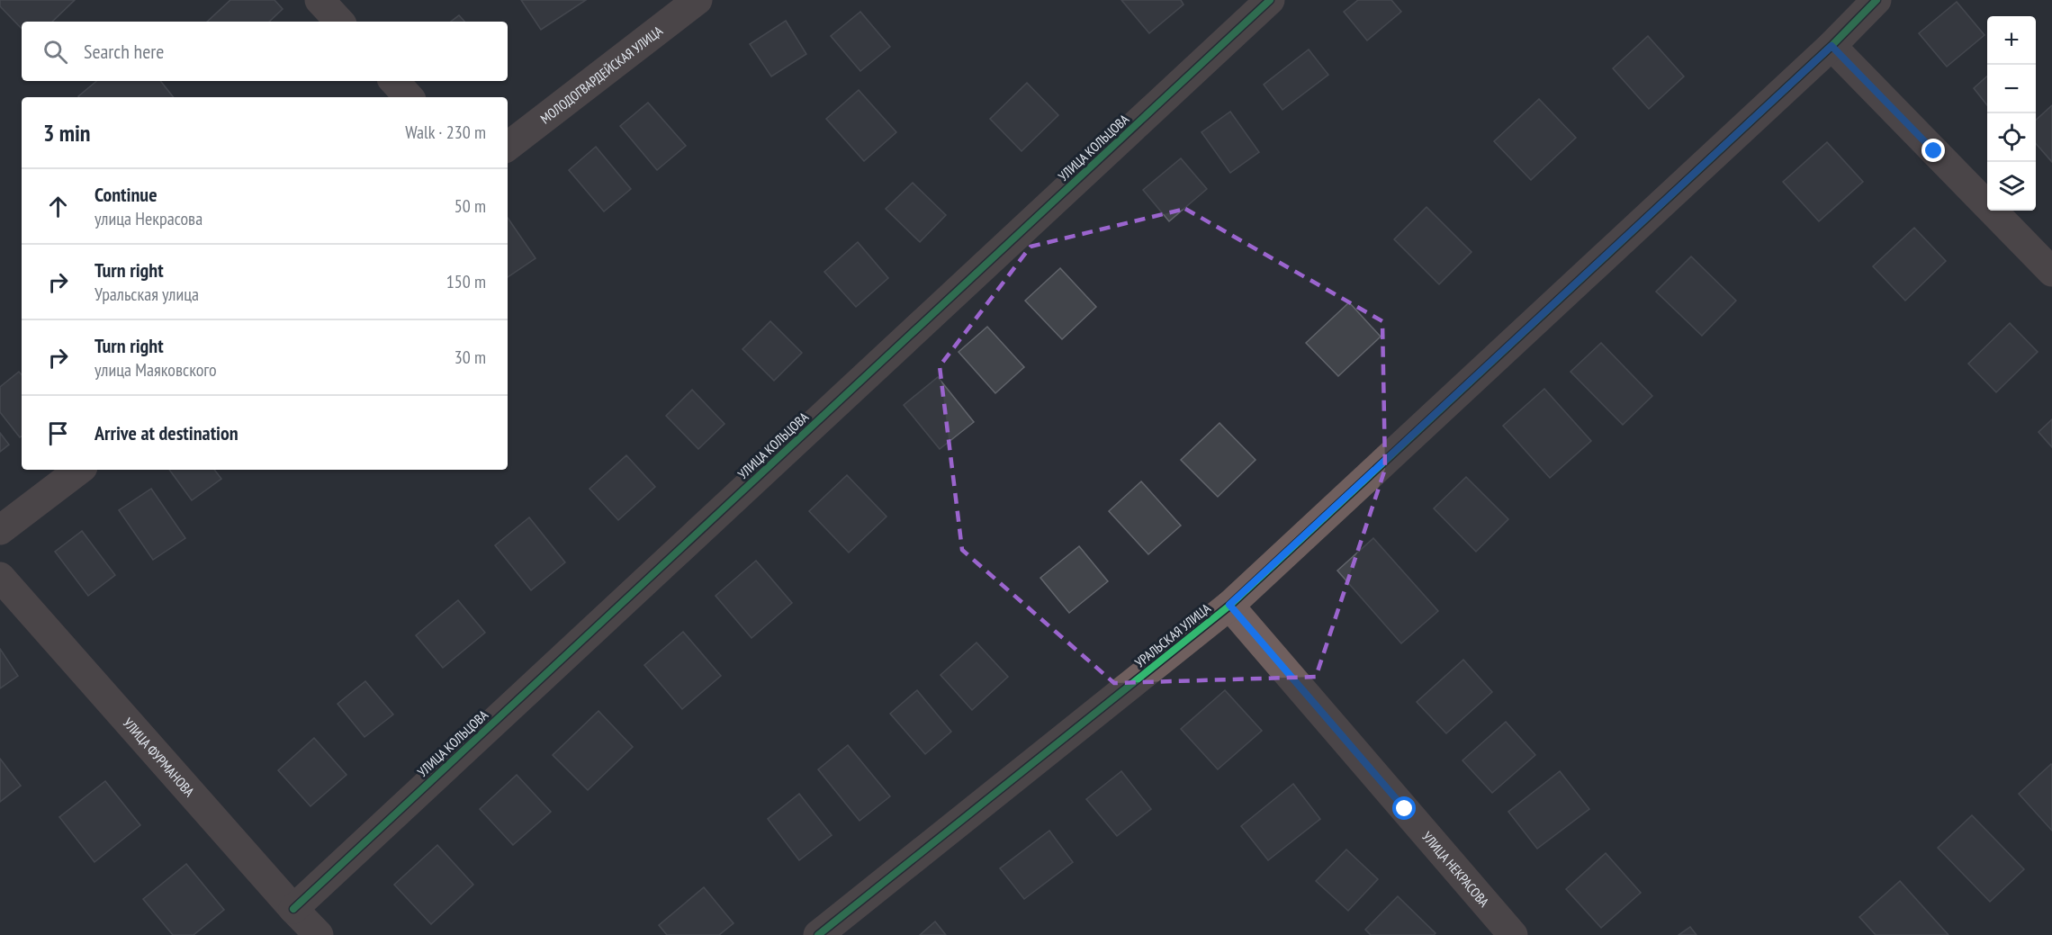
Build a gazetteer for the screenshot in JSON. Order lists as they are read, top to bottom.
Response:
{
  "streets": {
    "street": [
      "МОЛОДОГВАРДЕЙСКАЯ УЛИЦА",
      "УЛИЦА КОЛЬЦОВА",
      "УРАЛЬСКАЯ УЛИЦА",
      "УЛИЦА ФУРМАНОВА",
      "УЛИЦА НЕКРАСОВА"
    ]
  },
  "crossings": [
    ["УЛИЦА КОЛЬЦОВА", "УЛИЦА ФУРМАНОВА"],
    ["УРАЛЬСКАЯ УЛИЦА", "УЛИЦА НЕКРАСОВА"]
  ],
  "page": {
    "map_buttons": ["+", "−"],
    "search": "Search here",
    "heading": ["3 min", "Walk · 230 m"],
    "list": [
      ["Continue", "улица Некрасова", "50 m"],
      ["Turn right", "Уральская улица", "150 m"],
      ["Turn right", "улица Маяковского", "30 m"],
      "Arrive at destination"
    ]
  }
}
